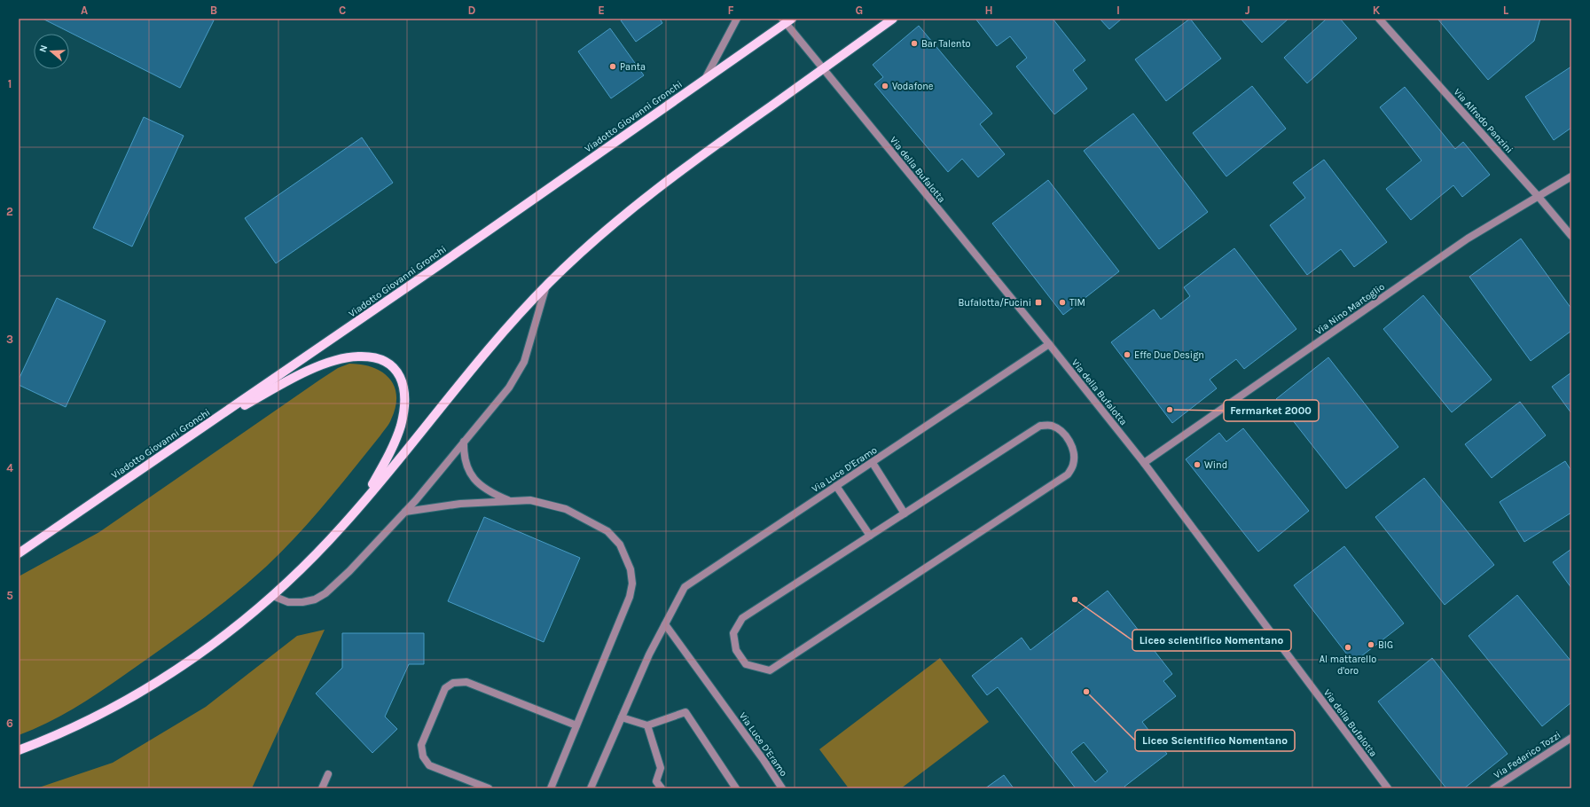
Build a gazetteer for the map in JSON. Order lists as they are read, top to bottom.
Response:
{
  "streets": {
    "main road": ["Viadotto Giovanni Gronchi"],
    "street": [
      "Via Alfredo Panzini",
      "Via della Bufalotta",
      "Via Nino Martoglio",
      "Via Luce D'Eramo",
      "Via Federico Tozzi"
    ]
  },
  "crossings": [
    ["Viadotto Giovanni Gronchi", "Via della Bufalotta"],
    ["Via Alfredo Panzini", "Via Nino Martoglio"],
    ["Via della Bufalotta", "Via Nino Martoglio"],
    ["Via della Bufalotta", "Via Luce D'Eramo"]
  ],
  "places": {
    "other": [
      "Bar Talento",
      "Panta",
      "Vodafone",
      "TIM",
      "Effe Due Design",
      "Fermarket 2000",
      "Wind",
      "Liceo scientifico Nomentano",
      "BIG",
      "Al mattarello d'oro",
      "Liceo Scientifico Nomentano"
    ],
    "transit": ["Bufalotta/Fucini"]
  },
  "north": "left",
  "grid": {
    "columns": [
      "A",
      "B",
      "C",
      "D",
      "E",
      "F",
      "G",
      "H",
      "I",
      "J",
      "K",
      "L"
    ],
    "rows": [
      "1",
      "2",
      "3",
      "4",
      "5",
      "6"
    ]
  }
}
